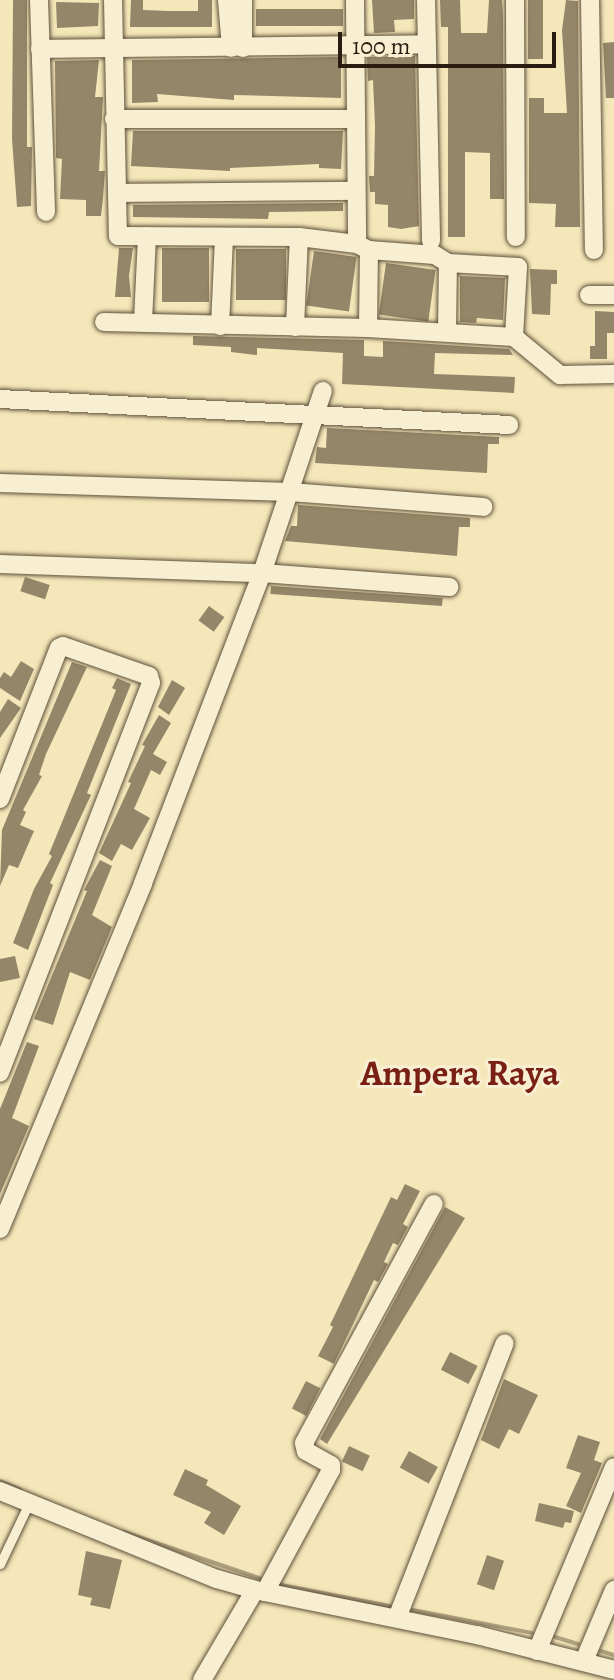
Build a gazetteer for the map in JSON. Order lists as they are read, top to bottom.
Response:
{
  "districts": ["Ampera Raya"],
  "scale_bar": "100 m"
}
